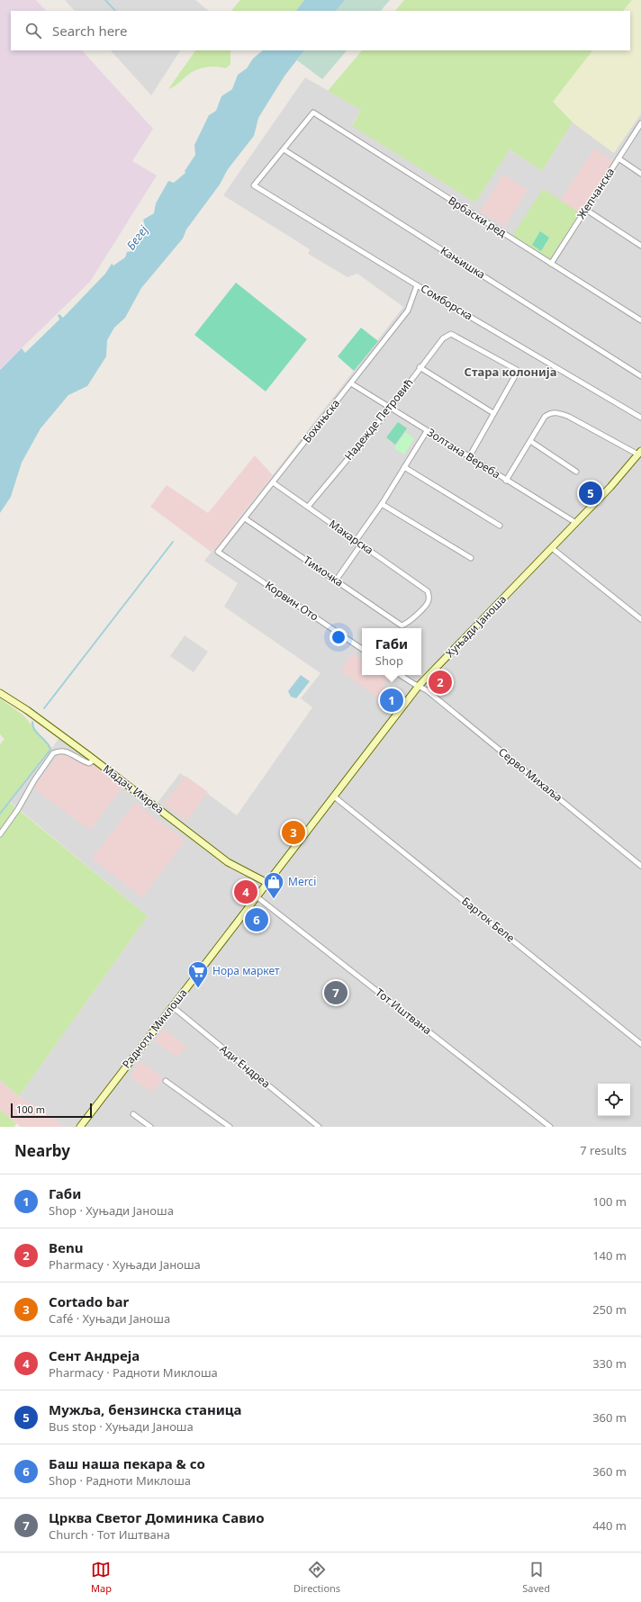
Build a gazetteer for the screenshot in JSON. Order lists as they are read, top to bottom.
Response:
{
  "streets": {
    "street": [
      "Жепчанска",
      "Врбаски ред",
      "Кањишка",
      "Сомборска",
      "Надежде Петровић",
      "Бохињска",
      "Золтана Вереба",
      "Макарска",
      "Тимочка",
      "Корвин Ото",
      "Хуњади Јаноша",
      "Серво Михаља",
      "Мадач Имреа",
      "Барток Беле",
      "Тот Иштвана",
      "Радноти Миклоша",
      "Ади Ендреа"
    ]
  },
  "crossings": [
    ["Жепчанска", "Врбаски ред"],
    ["Врбаски ред", "Кањишка"],
    ["Врбаски ред", "Сомборска"],
    ["Кањишка", "Сомборска"],
    ["Сомборска", "Бохињска"],
    ["Надежде Петровић", "Золтана Вереба"],
    ["Надежде Петровић", "Макарска"],
    ["Бохињска", "Золтана Вереба"],
    ["Бохињска", "Макарска"],
    ["Бохињска", "Тимочка"],
    ["Бохињска", "Корвин Ото"],
    ["Золтана Вереба", "Хуњади Јаноша"],
    ["Макарска", "Тимочка"],
    ["Хуњади Јаноша", "Серво Михаља"],
    ["Хуњади Јаноша", "Мадач Имреа"],
    ["Хуњади Јаноша", "Барток Беле"],
    ["Хуњади Јаноша", "Тот Иштвана"],
    ["Хуњади Јаноша", "Радноти Миклоша"],
    ["Тот Иштвана", "Радноти Миклоша"],
    ["Радноти Миклоша", "Ади Ендреа"]
  ],
  "districts": ["Стара колонија"],
  "water": ["Бегеј"],
  "places": {
    "shop": ["Merci"],
    "supermarket": ["Нора маркет"]
  },
  "scale_bar": "100 m",
  "page": {
    "search": "Search here",
    "pins": [
      "5",
      "2",
      "1",
      "3",
      "4",
      "6",
      "7"
    ],
    "popup": ["Габи", "Shop"],
    "scale": "100 m",
    "heading": ["Nearby", "7 results"],
    "list": [
      {
        "mark": "1",
        "name": "Габи",
        "note": "Shop · Хуњади Јаноша",
        "value": "100 m"
      },
      {
        "mark": "2",
        "name": "Benu",
        "note": "Pharmacy · Хуњади Јаноша",
        "value": "140 m"
      },
      {
        "mark": "3",
        "name": "Cortado bar",
        "note": "Café · Хуњади Јаноша",
        "value": "250 m"
      },
      {
        "mark": "4",
        "name": "Сент Андреја",
        "note": "Pharmacy · Радноти Миклоша",
        "value": "330 m"
      },
      {
        "mark": "5",
        "name": "Мужља, бензинска станица",
        "note": "Bus stop · Хуњади Јаноша",
        "value": "360 m"
      },
      {
        "mark": "6",
        "name": "Баш наша пекара & co",
        "note": "Shop · Радноти Миклоша",
        "value": "360 m"
      },
      {
        "mark": "7",
        "name": "Црква Светог Доминика Савио",
        "note": "Church · Тот Иштвана",
        "value": "440 m"
      }
    ],
    "nav": ["Map", "Directions", "Saved"]
  }
}
